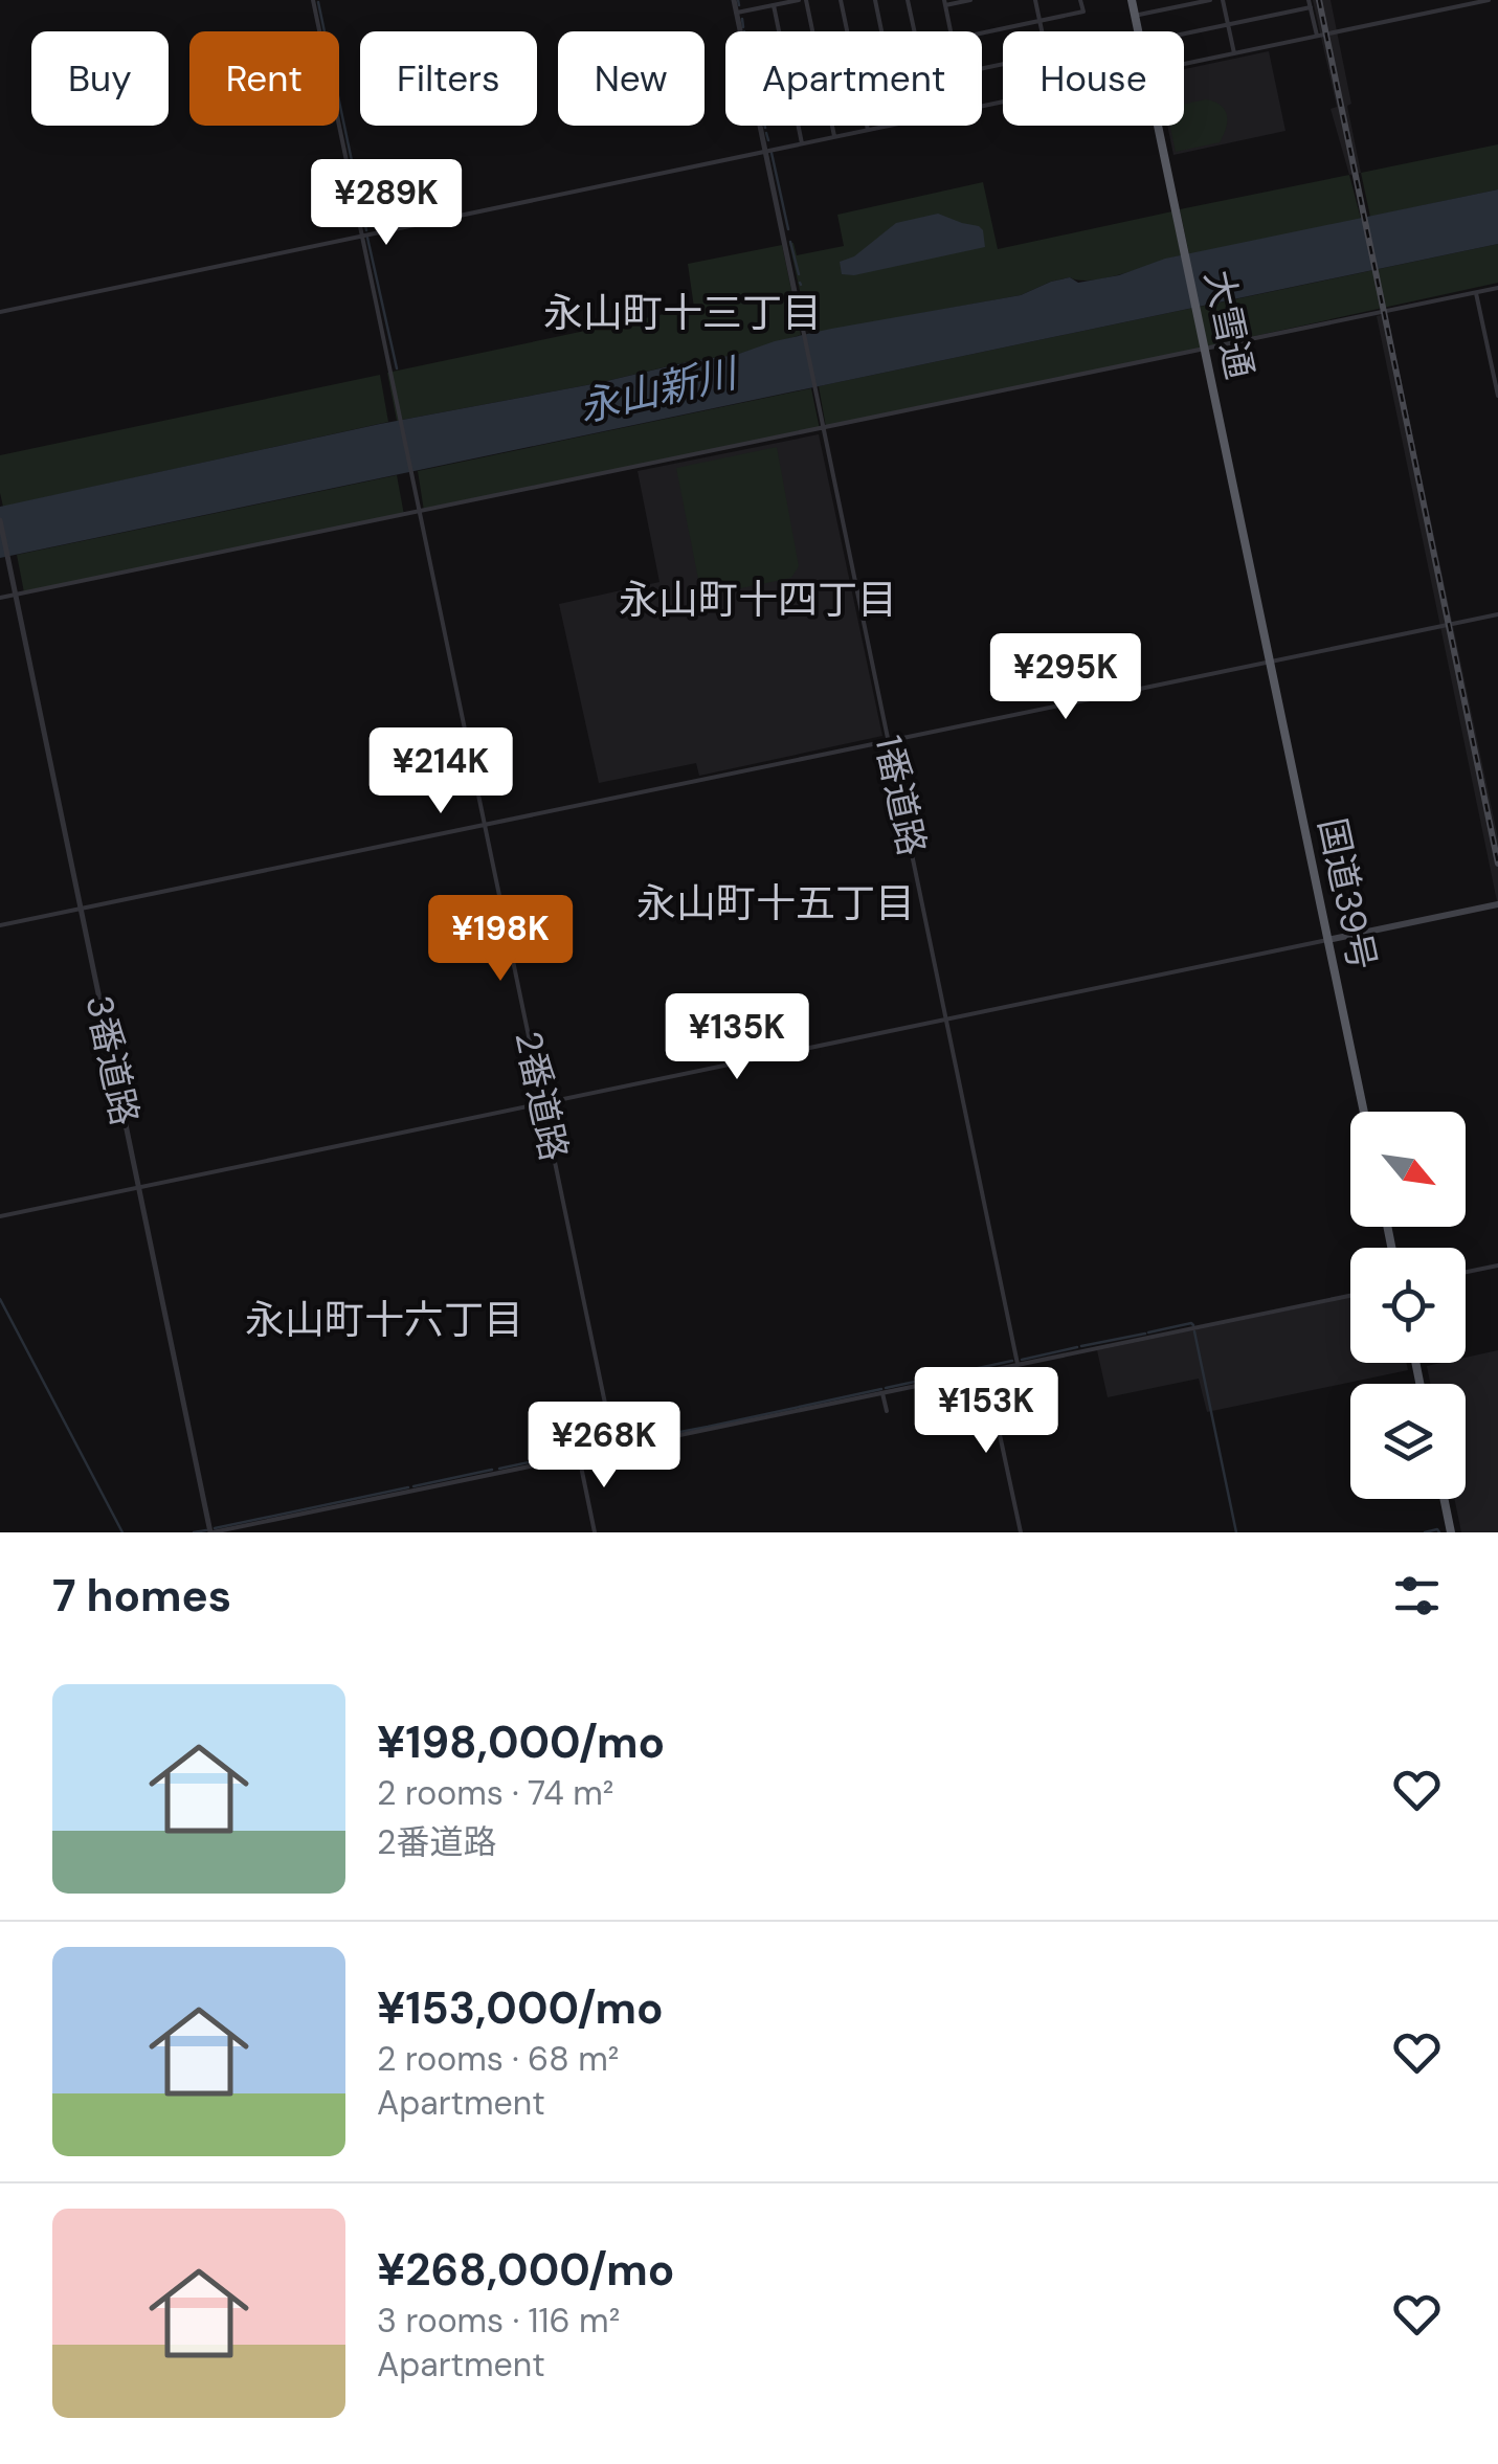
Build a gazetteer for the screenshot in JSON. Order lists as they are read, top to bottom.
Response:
{
  "streets": {
    "highway": ["大雪通", "国道39号"],
    "street": ["1番道路", "3番道路", "2番道路"]
  },
  "crossings": [
    ["大雪通", "国道39号"]
  ],
  "districts": [
    "永山町十三丁目",
    "永山町十四丁目",
    "永山町十五丁目",
    "永山町十六丁目"
  ],
  "water": ["永山新川"],
  "north": "bottom right",
  "page": {
    "chip": [
      "Buy",
      "Rent",
      "Filters",
      "New",
      "Apartment",
      "House"
    ],
    "price": [
      "¥289K",
      "¥295K",
      "¥214K",
      "¥198K",
      "¥135K",
      "¥153K",
      "¥268K"
    ],
    "heading": "7 homes",
    "list": [
      {
        "name": "¥198,000/mo",
        "note": "2 rooms · 74 m² · 2番道路"
      },
      {
        "name": "¥153,000/mo",
        "note": "2 rooms · 68 m² · Apartment"
      },
      {
        "name": "¥268,000/mo",
        "note": "3 rooms · 116 m² · Apartment"
      }
    ]
  }
}
